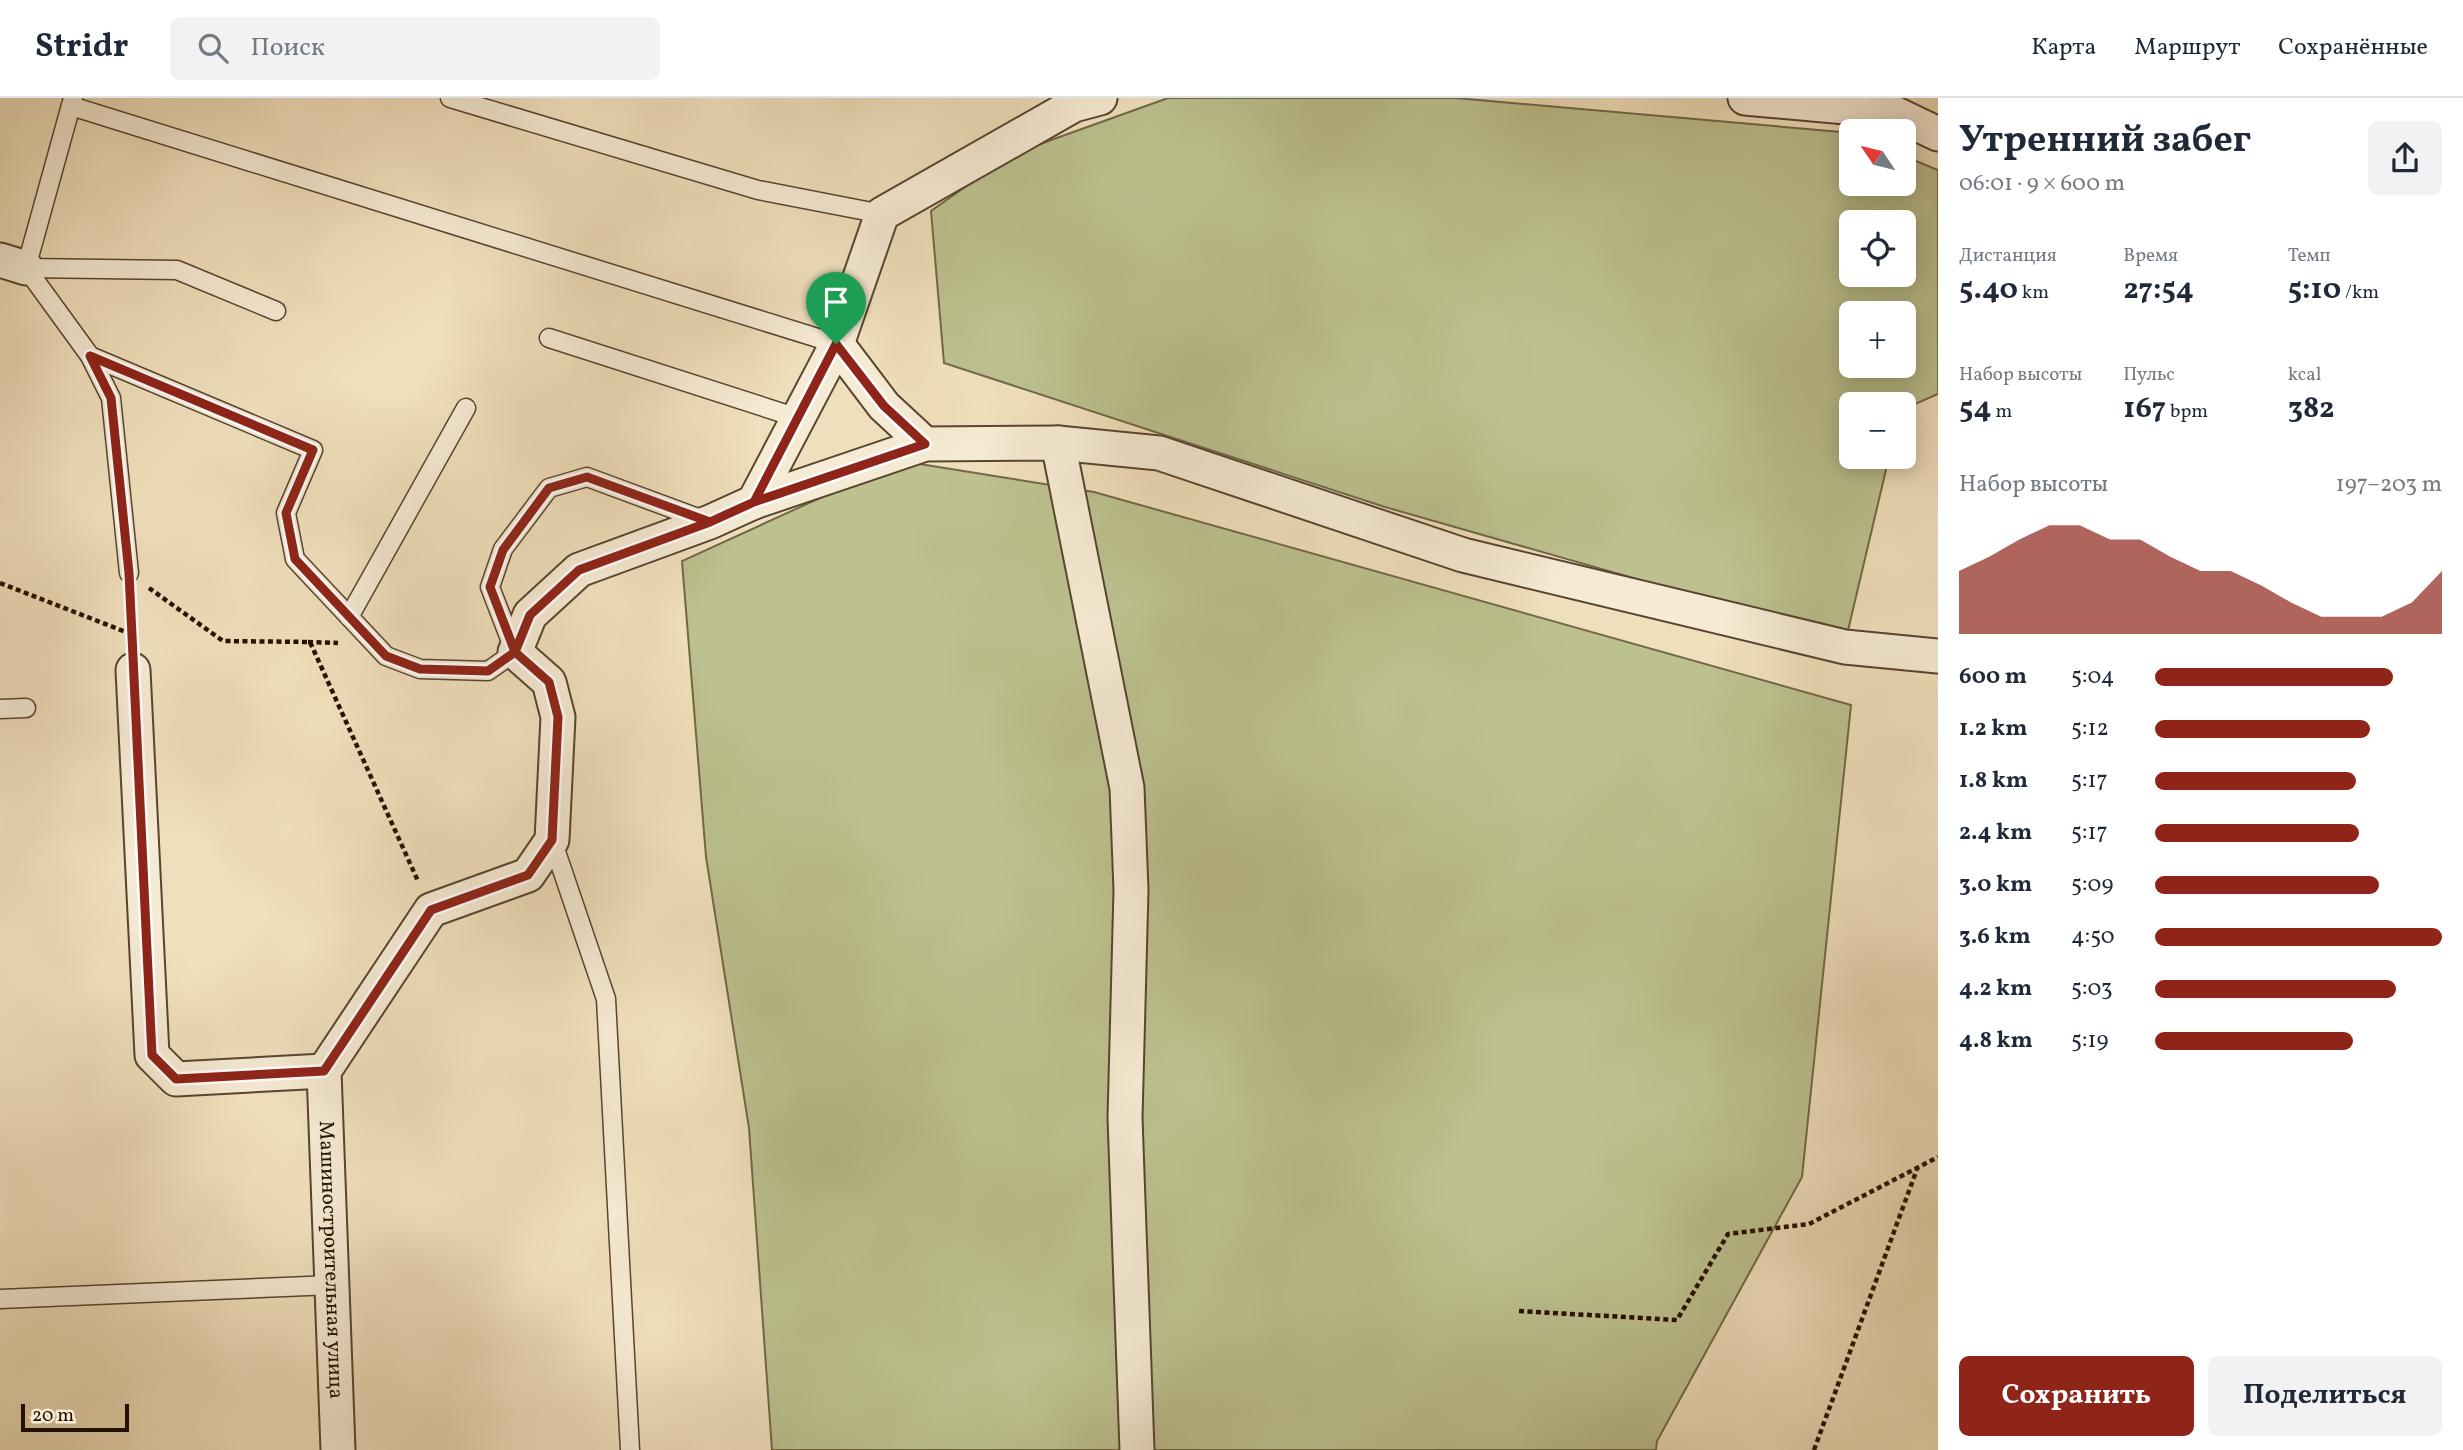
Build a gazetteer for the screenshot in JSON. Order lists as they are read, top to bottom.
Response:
{
  "streets": {
    "street": ["Машиностроительная улица"]
  },
  "scale_bar": "20 m",
  "north": "top left",
  "page": {
    "header": "Stridr",
    "search": "Поиск",
    "nav": ["Карта", "Маршрут", "Сохранённые"],
    "heading": ["Утренний забег", "06:01 · 9 × 600 m"],
    "map_buttons": ["+", "−"],
    "stats": [
      ["Дистанция", "5.40 km"],
      ["Время", "27:54"],
      ["Темп", "5:10 /km"],
      ["Набор высоты", "54 m"],
      ["Пульс", "167 bpm"],
      ["kcal", "382"]
    ],
    "chart": ["Набор высоты", "197–203 m"],
    "list": [
      {
        "name": "600 m",
        "note": "5:04"
      },
      {
        "name": "1.2 km",
        "note": "5:12"
      },
      {
        "name": "1.8 km",
        "note": "5:17"
      },
      {
        "name": "2.4 km",
        "note": "5:17"
      },
      {
        "name": "3.0 km",
        "note": "5:09"
      },
      {
        "name": "3.6 km",
        "note": "4:50"
      },
      {
        "name": "4.2 km",
        "note": "5:03"
      },
      {
        "name": "4.8 km",
        "note": "5:19"
      }
    ],
    "buttons": ["Сохранить", "Поделиться"],
    "scale": "20 m"
  }
}
